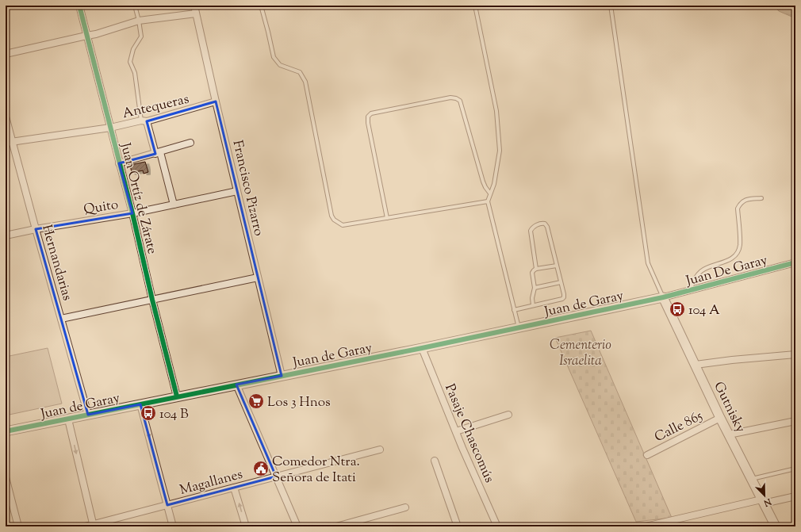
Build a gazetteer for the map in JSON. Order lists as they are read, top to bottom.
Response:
{
  "streets": {
    "street": [
      "Antequeras",
      "Francisco Pizarro",
      "Juan Ortíz de Zárate",
      "Quito",
      "Hernandarias",
      "Juan De Garay",
      "Juan de Garay",
      "Gutnisky",
      "Calle 865",
      "Pasaje Chascomús",
      "Magallanes"
    ]
  },
  "crossings": [
    ["Antequeras", "Francisco Pizarro"],
    ["Antequeras", "Juan Ortíz de Zárate"],
    ["Antequeras", "Hernandarias"],
    ["Francisco Pizarro", "Quito"],
    ["Francisco Pizarro", "Juan de Garay"],
    ["Juan Ortíz de Zárate", "Quito"],
    ["Juan Ortíz de Zárate", "Juan de Garay"],
    ["Quito", "Hernandarias"],
    ["Hernandarias", "Juan de Garay"],
    ["Juan De Garay", "Juan de Garay"],
    ["Juan De Garay", "Gutnisky"],
    ["Juan de Garay", "Gutnisky"],
    ["Juan de Garay", "Pasaje Chascomús"],
    ["Gutnisky", "Calle 865"]
  ],
  "parks": ["Cementerio Israelita"],
  "places": {
    "bus stop": ["104 A", "104 B"],
    "supermarket": ["Los 3 Hnos"],
    "public building": ["Comedor Ntra. Señora de Itati"]
  },
  "north": "bottom right"
}
